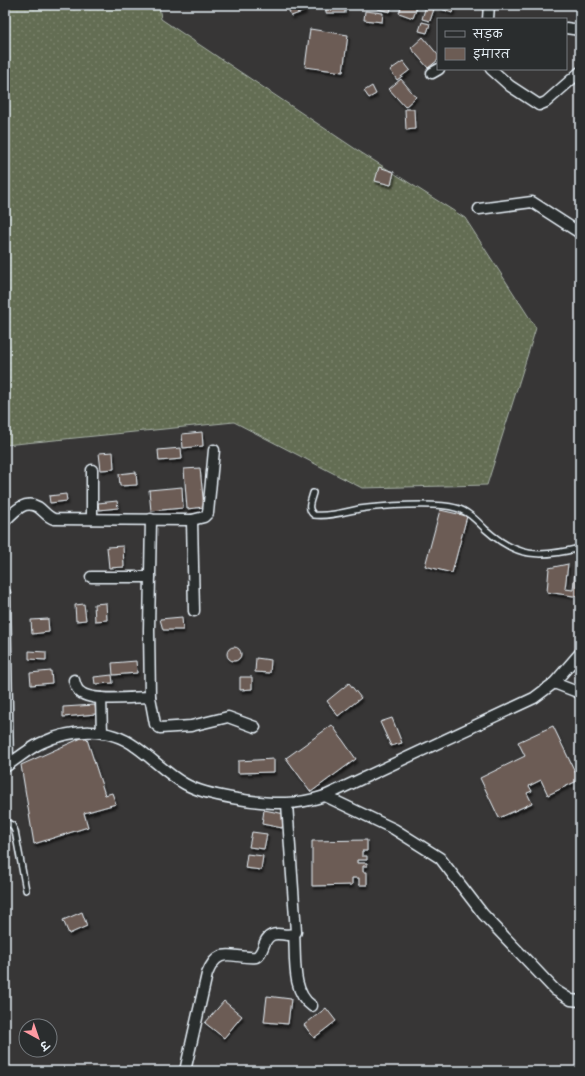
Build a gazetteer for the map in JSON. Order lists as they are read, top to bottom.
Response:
{
  "legend": ["सड़क", "इमारत"],
  "north": "bottom right"
}
